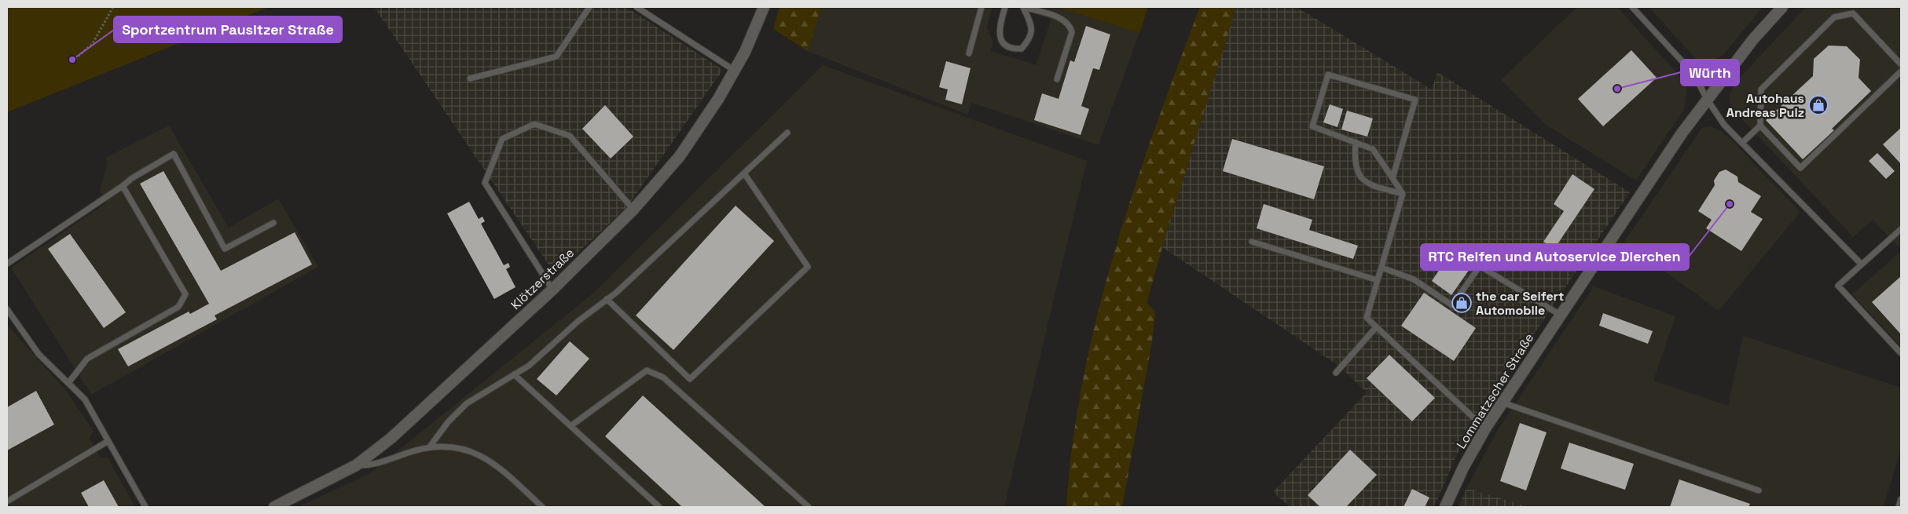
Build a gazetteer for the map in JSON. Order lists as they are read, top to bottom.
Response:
{
  "streets": {
    "street": ["Klötzerstraße", "Lommatzscher Straße"]
  },
  "places": {
    "other": ["Sportzentrum Pausitzer Straße", "Würth", "RTC Reifen und Autoservice Dierchen"],
    "shop": ["Autohaus Andreas Pulz", "the car Seifert Automobile"]
  }
}
